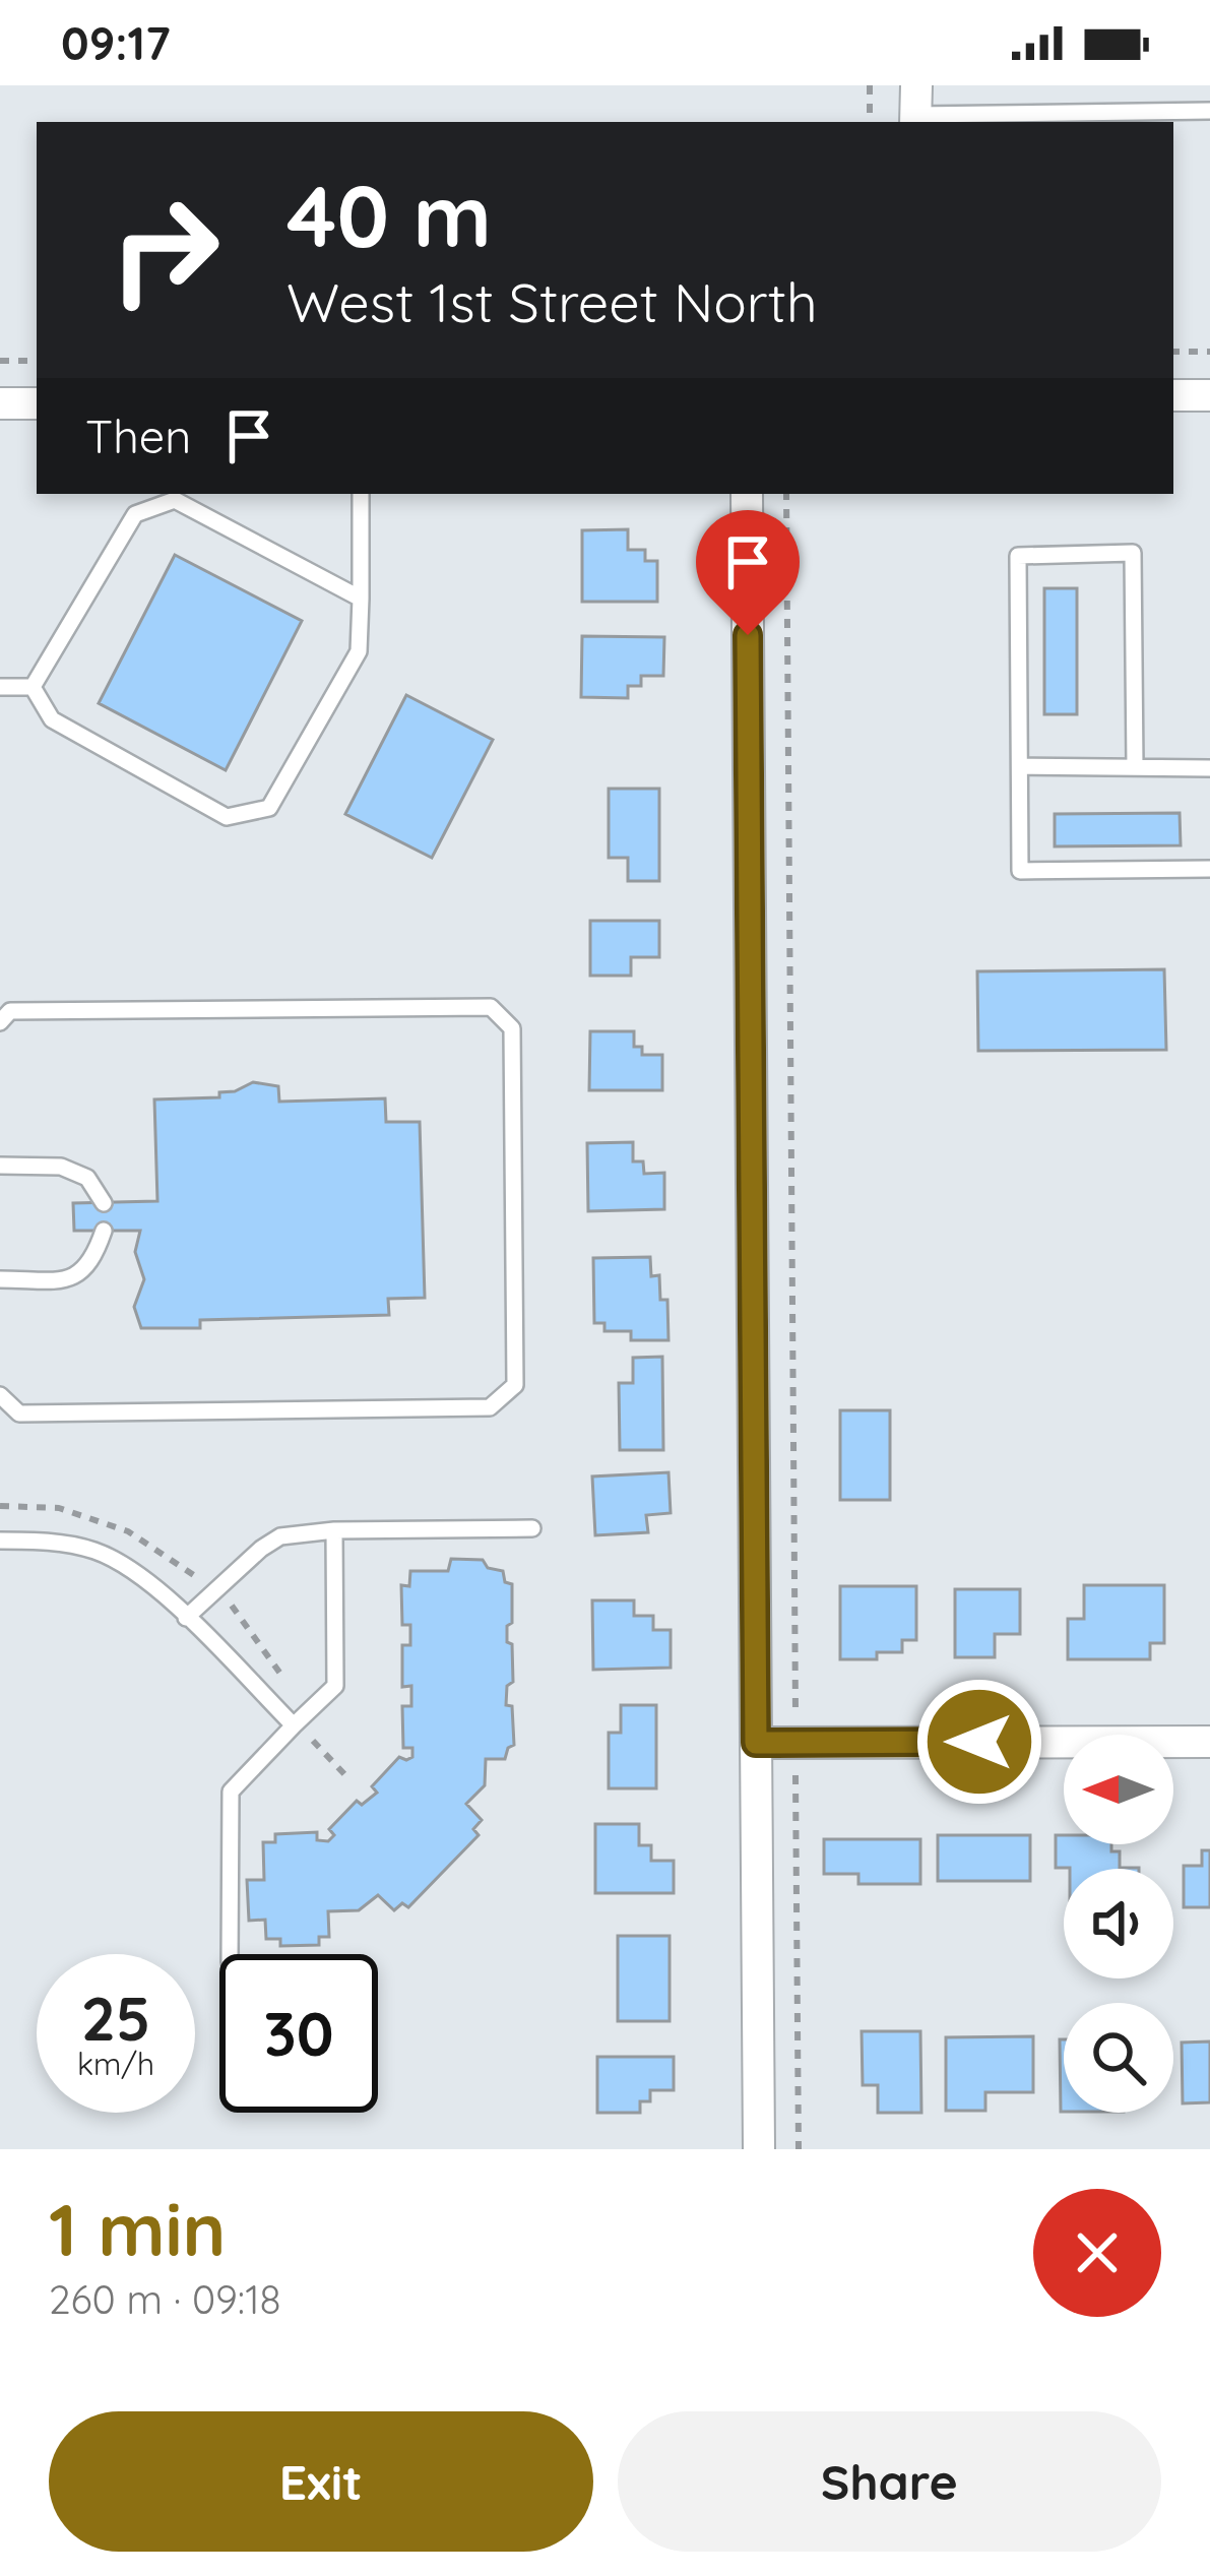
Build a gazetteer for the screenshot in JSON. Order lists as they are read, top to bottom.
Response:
{
  "north": "left",
  "page": {
    "status": "09:17",
    "turn": ["40 m", "West 1st Street North"],
    "then": "Then",
    "speed": "25 km/h",
    "limit": "30",
    "heading": ["1 min", "260 m · 09:18"],
    "buttons": ["Exit", "Share"]
  }
}
